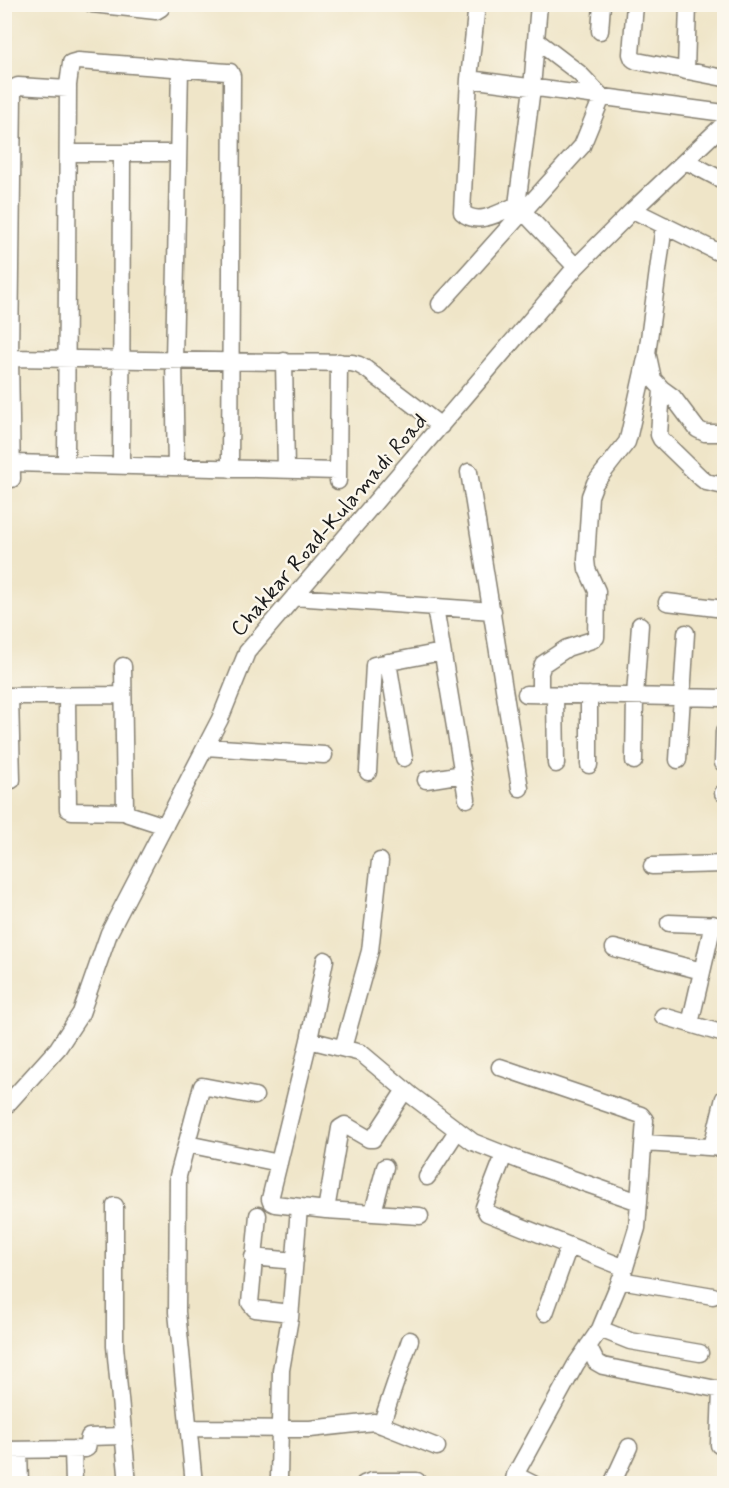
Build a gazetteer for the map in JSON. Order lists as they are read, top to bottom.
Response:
{
  "streets": {
    "street": ["Chakkar Road-Kulamadi Road"]
  }
}
